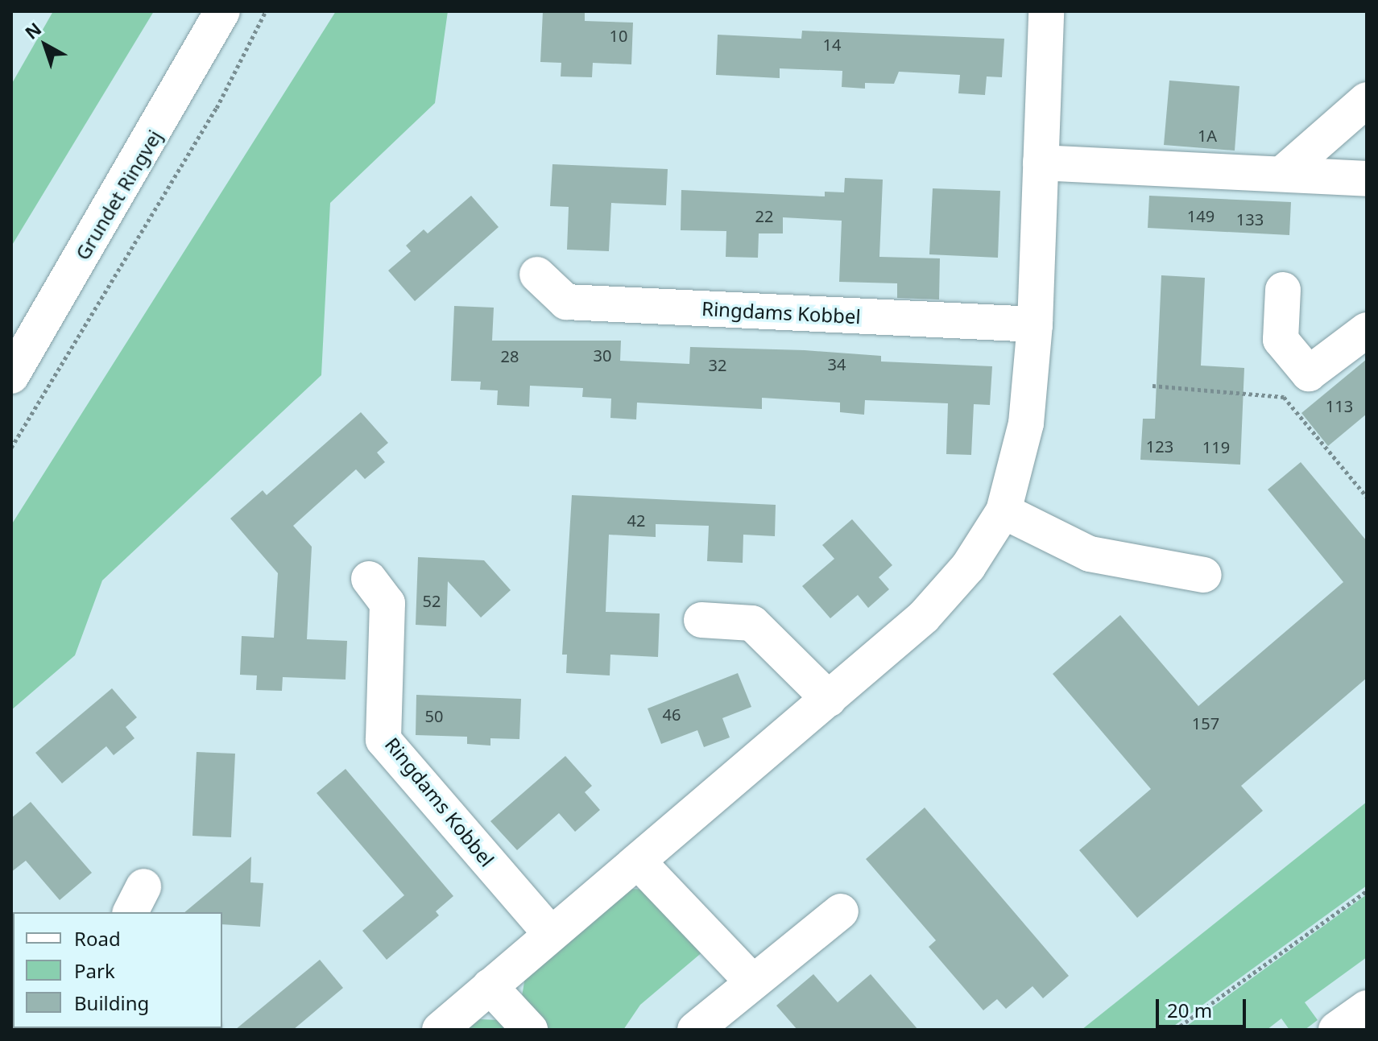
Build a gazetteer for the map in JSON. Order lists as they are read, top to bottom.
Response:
{
  "streets": {
    "street": ["Grundet Ringvej", "Ringdams Kobbel"]
  },
  "house_numbers": [
    "10",
    "14",
    "1A",
    "22",
    "149",
    "133",
    "30",
    "28",
    "34",
    "32",
    "113",
    "123",
    "119",
    "42",
    "52",
    "46",
    "50",
    "157"
  ],
  "legend": ["Road", "Park", "Building"],
  "scale_bar": "20 m",
  "north": "top left"
}
